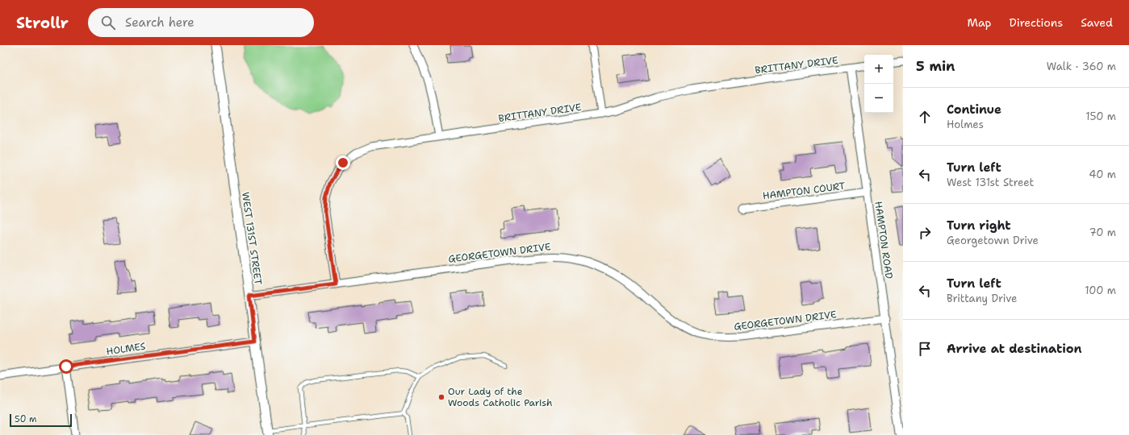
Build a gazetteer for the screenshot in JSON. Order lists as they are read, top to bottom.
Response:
{
  "streets": {
    "street": [
      "BRITTANY DRIVE",
      "HAMPTON COURT",
      "WEST 131ST STREET",
      "HAMPTON ROAD",
      "GEORGETOWN DRIVE",
      "HOLMES"
    ]
  },
  "crossings": [
    ["BRITTANY DRIVE", "HAMPTON ROAD"],
    ["BRITTANY DRIVE", "GEORGETOWN DRIVE"],
    ["HAMPTON COURT", "HAMPTON ROAD"],
    ["WEST 131ST STREET", "GEORGETOWN DRIVE"],
    ["WEST 131ST STREET", "HOLMES"],
    ["HAMPTON ROAD", "GEORGETOWN DRIVE"]
  ],
  "places": ["Our Lady of the Woods Catholic Parish"],
  "scale_bar": "50 m",
  "page": {
    "header": "Strollr",
    "search": "Search here",
    "nav": ["Map", "Directions", "Saved"],
    "heading": ["5 min", "Walk · 360 m"],
    "map_buttons": ["+", "−"],
    "list": [
      ["Continue", "Holmes", "150 m"],
      ["Turn left", "West 131st Street", "40 m"],
      ["Turn right", "Georgetown Drive", "70 m"],
      ["Turn left", "Brittany Drive", "100 m"],
      "Arrive at destination"
    ],
    "scale": "50 m"
  }
}
